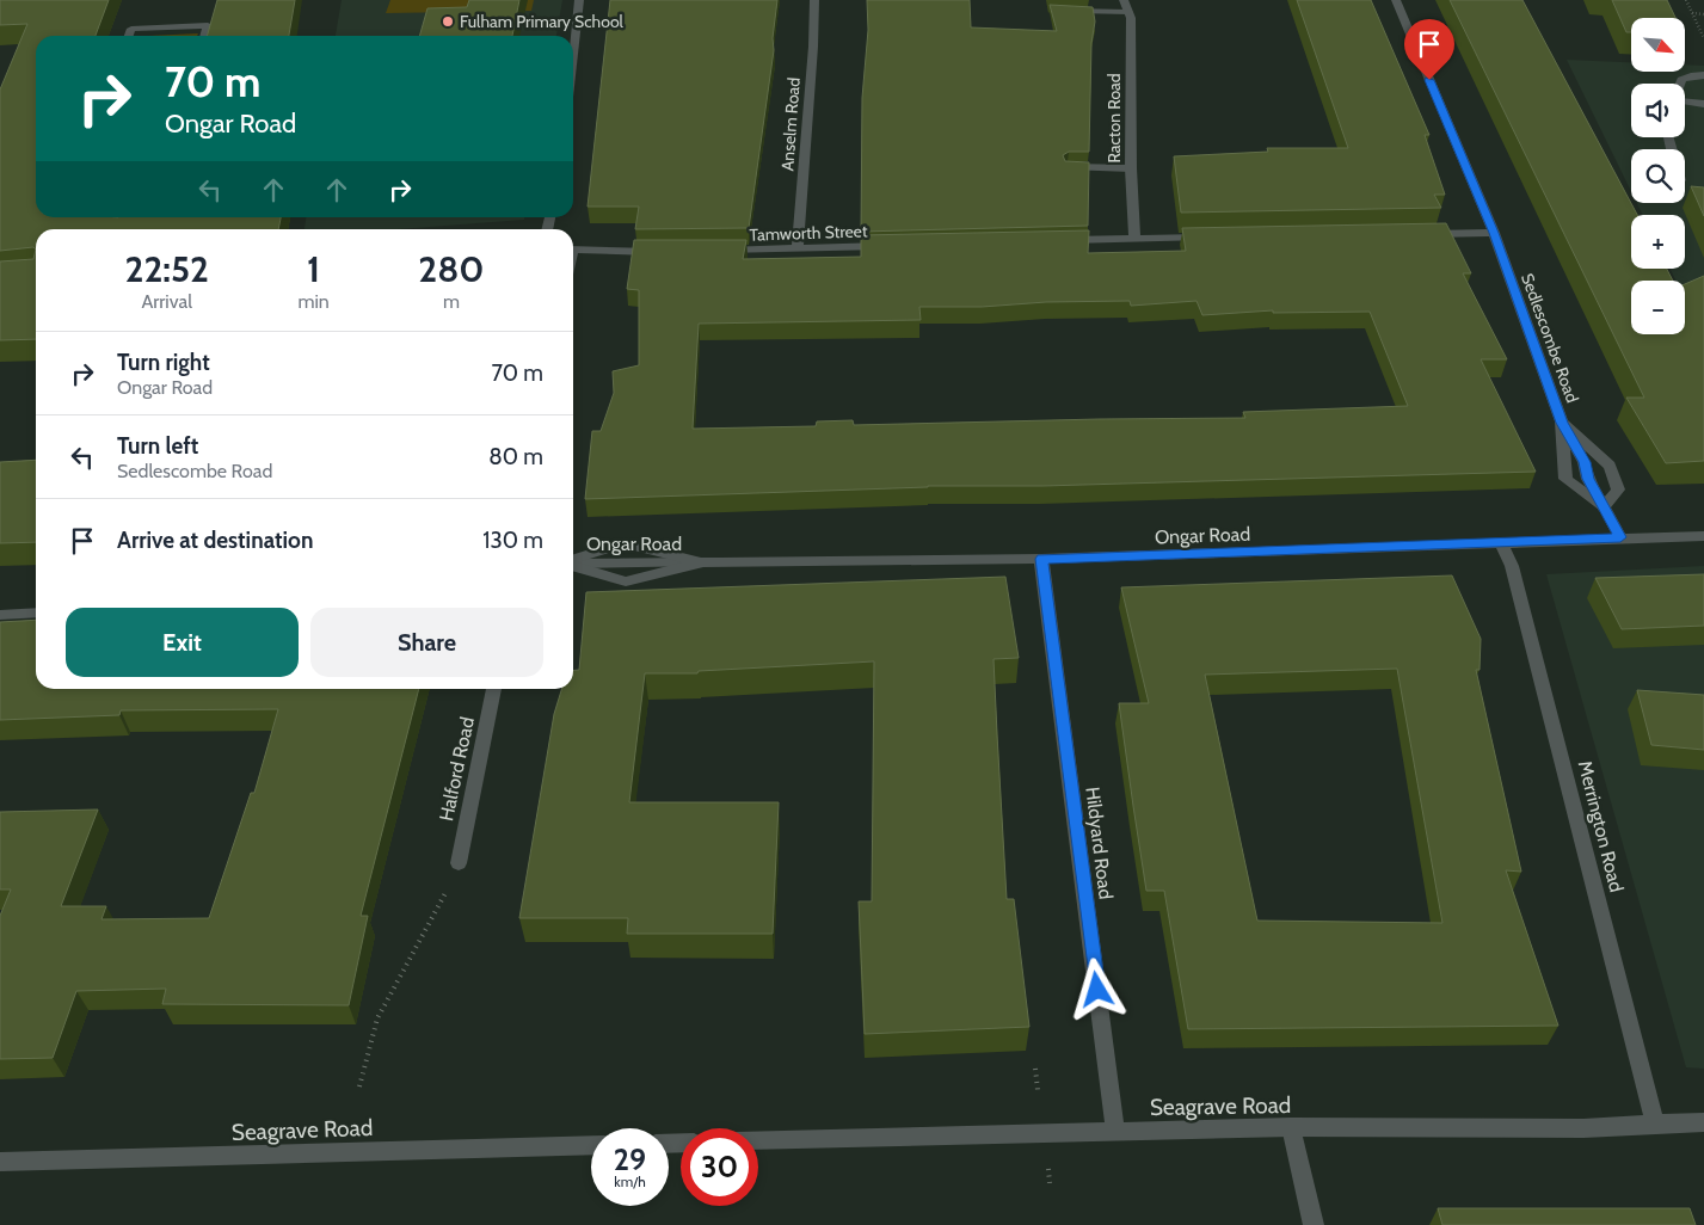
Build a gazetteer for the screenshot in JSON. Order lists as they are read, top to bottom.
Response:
{
  "streets": {
    "street": [
      "Racton Road",
      "Anselm Road",
      "Tamworth Street",
      "Sedlescombe Road",
      "Ongar Road",
      "Halford Road",
      "Merrington Road",
      "Hildyard Road",
      "Seagrave Road"
    ]
  },
  "crossings": [
    ["Anselm Road", "Tamworth Street"],
    ["Sedlescombe Road", "Ongar Road"],
    ["Ongar Road", "Merrington Road"],
    ["Ongar Road", "Hildyard Road"],
    ["Merrington Road", "Seagrave Road"],
    ["Hildyard Road", "Seagrave Road"]
  ],
  "places": ["Fulham Primary School"],
  "north": "bottom right",
  "page": {
    "map_buttons": ["+", "−"],
    "turn": ["70 m", "Ongar Road"],
    "eta": [
      "22:52",
      "Arrival",
      "1",
      "min",
      "280",
      "m"
    ],
    "list": [
      {
        "name": "Turn right",
        "note": "Ongar Road",
        "value": "70 m"
      },
      {
        "name": "Turn left",
        "note": "Sedlescombe Road",
        "value": "80 m"
      },
      {
        "name": "Arrive at destination",
        "value": "130 m"
      }
    ],
    "buttons": ["Exit", "Share"],
    "speed": "29 km/h",
    "limit": "30"
  }
}
